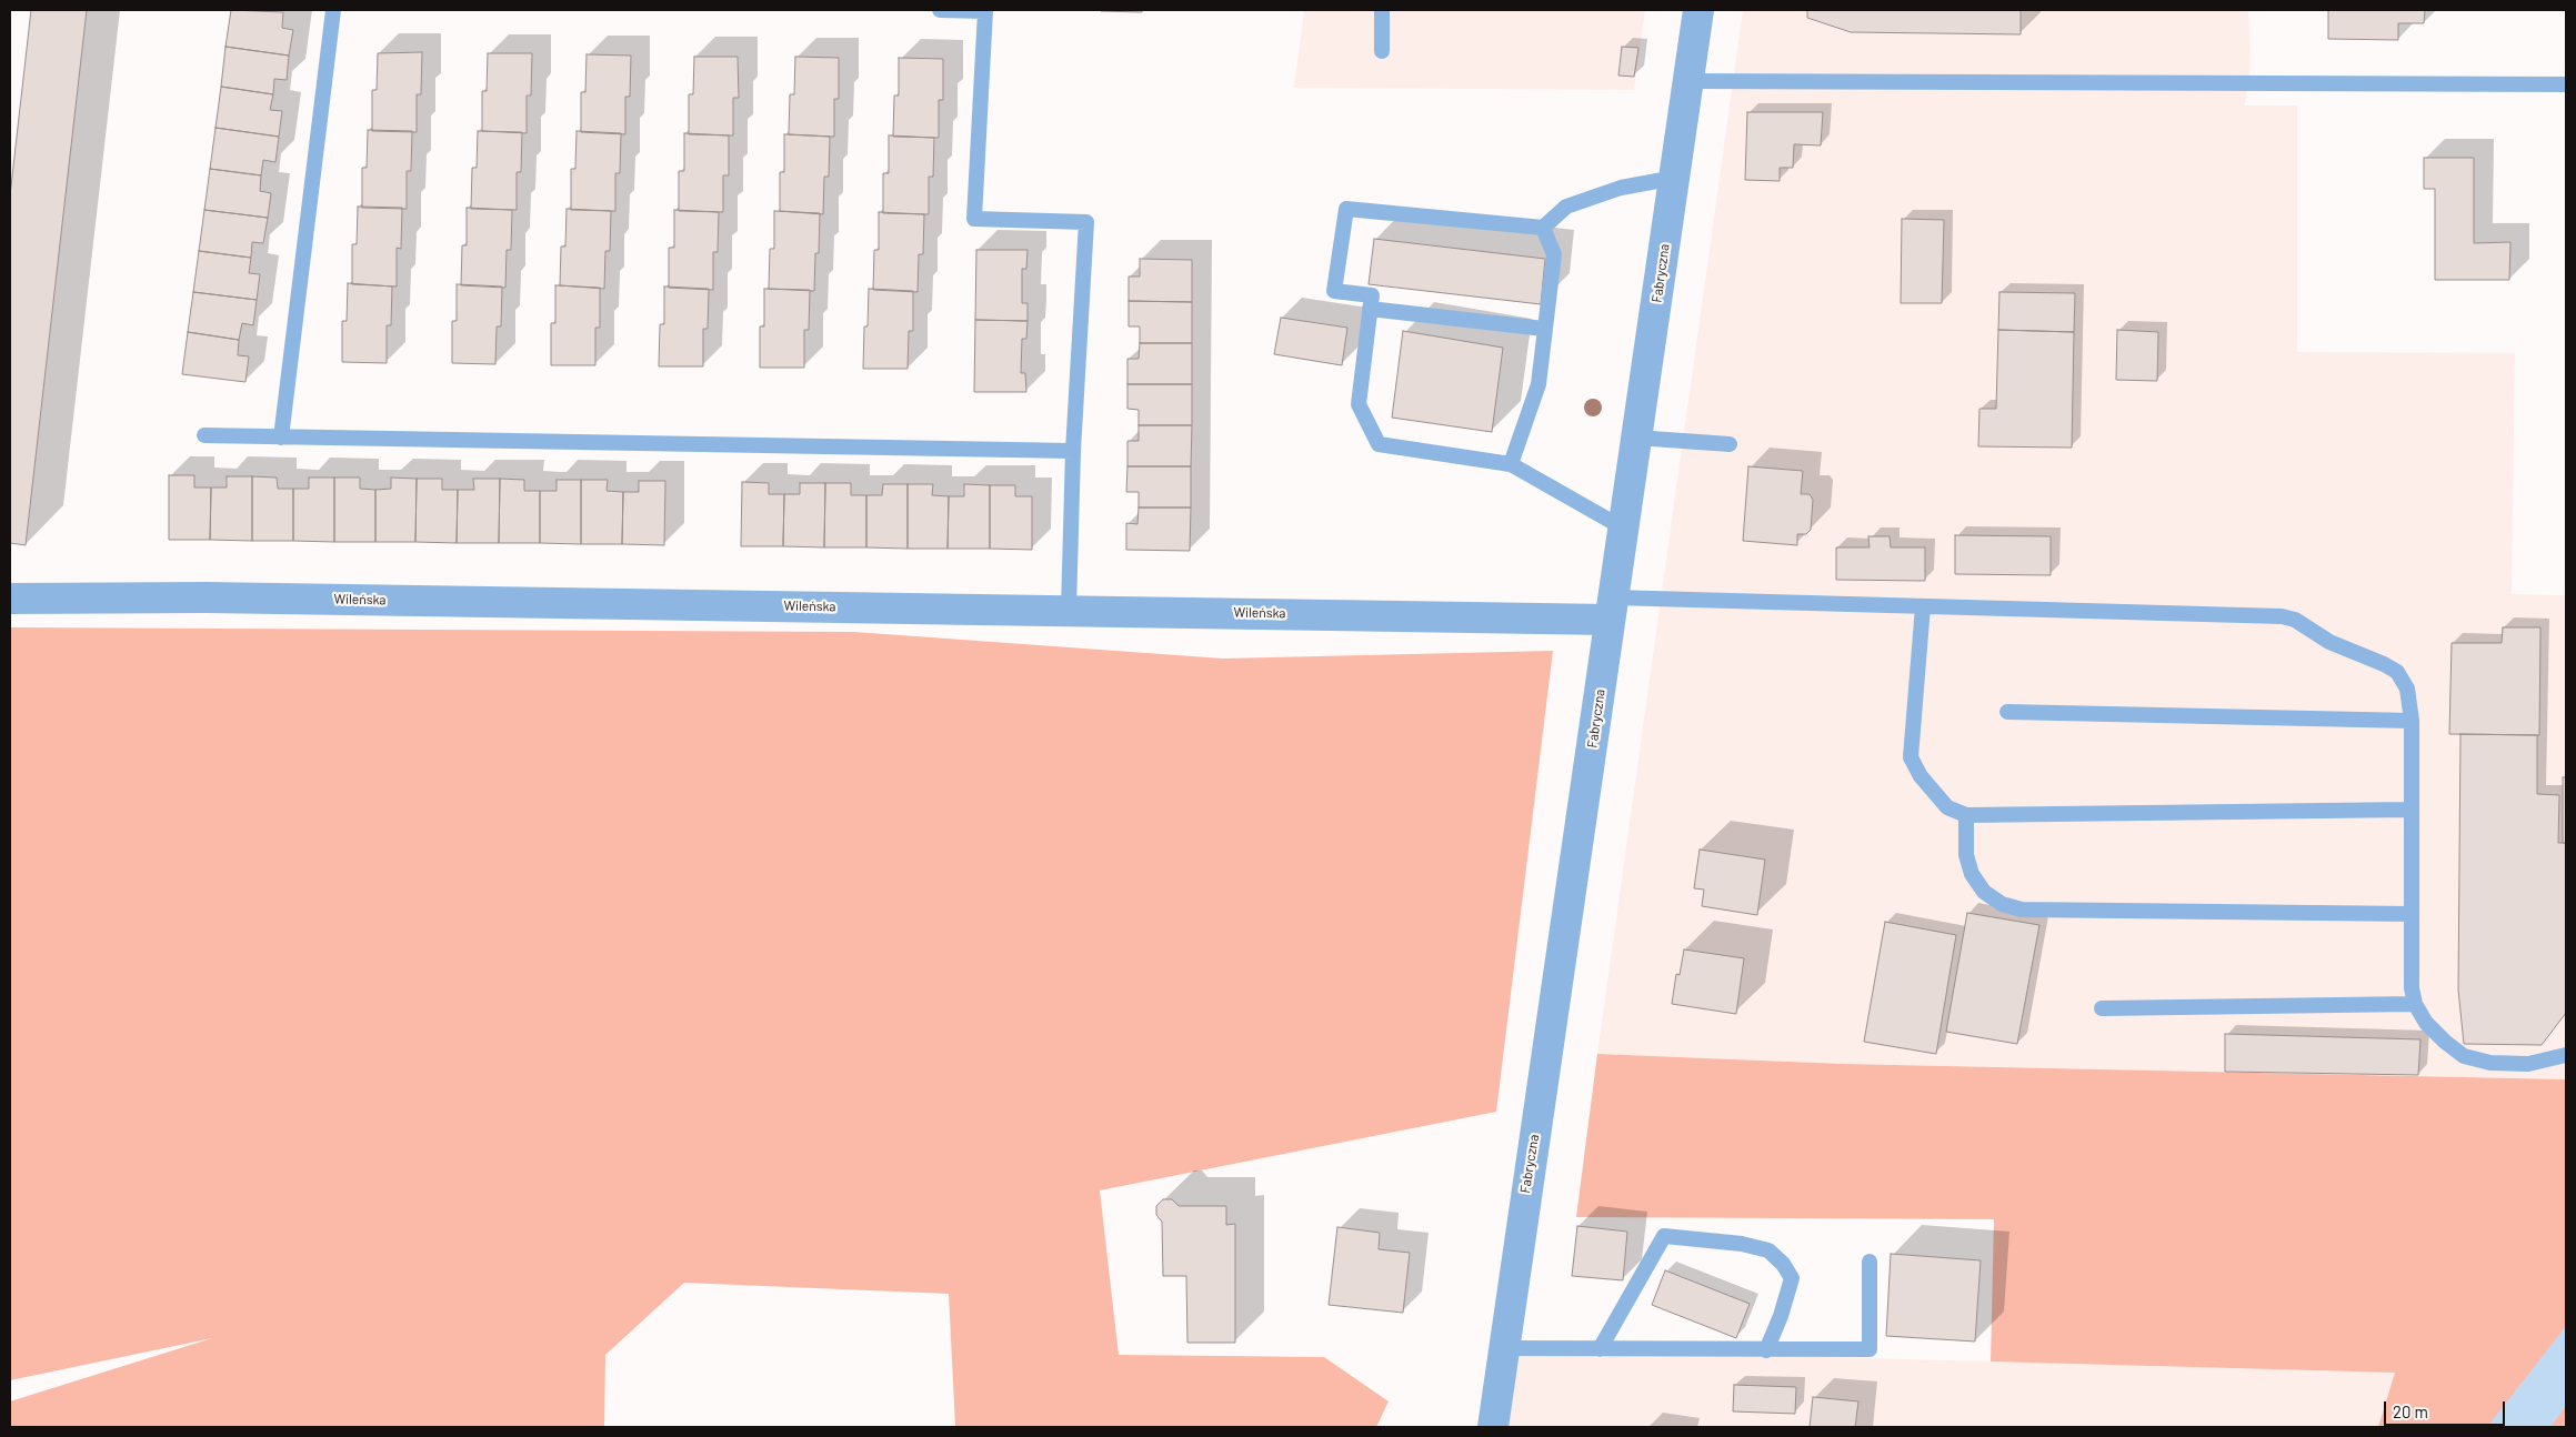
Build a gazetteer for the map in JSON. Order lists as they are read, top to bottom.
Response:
{
  "streets": {
    "street": ["Fabryczna", "Wileńska"]
  },
  "crossings": [
    ["Fabryczna", "Wileńska"]
  ],
  "scale_bar": "20 m"
}
